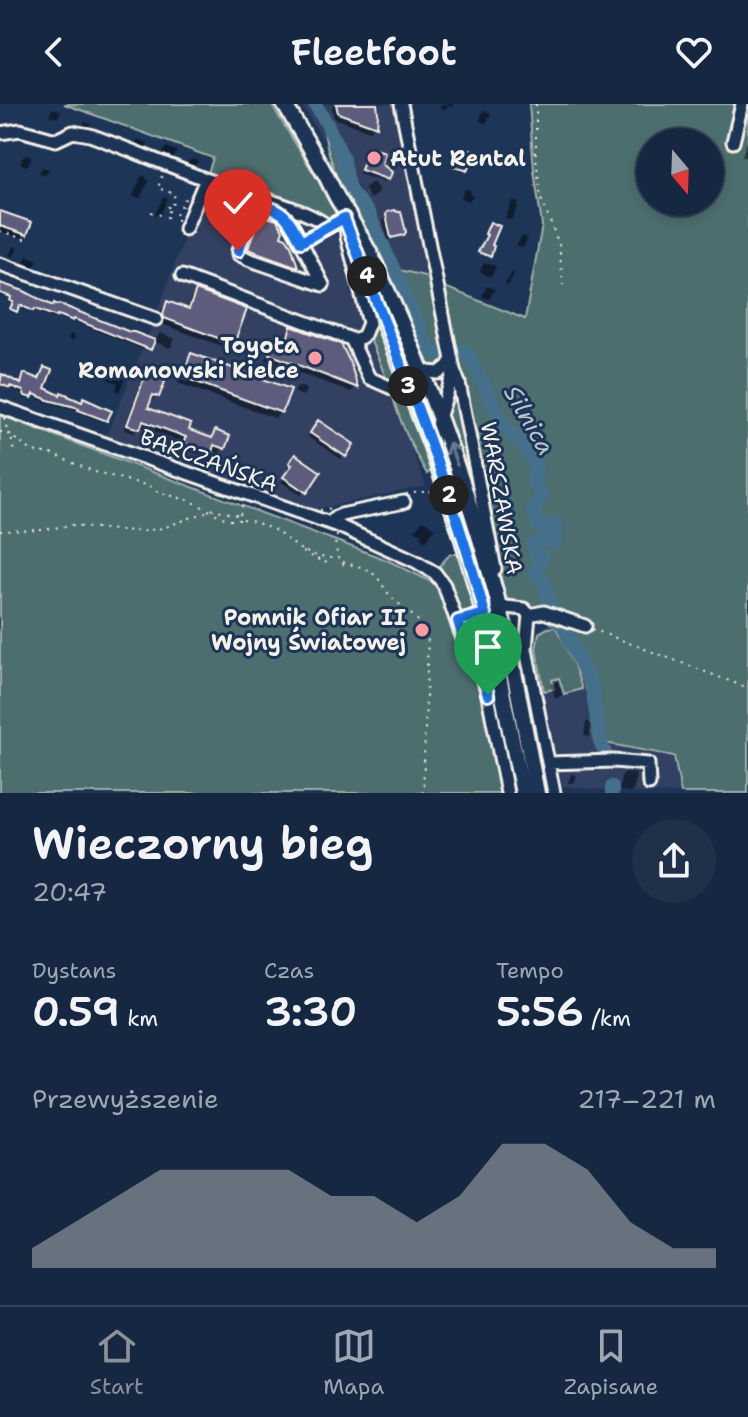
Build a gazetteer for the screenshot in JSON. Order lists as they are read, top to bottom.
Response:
{
  "streets": {
    "main road": ["WARSZAWSKA"],
    "street": ["BARCZAŃSKA"]
  },
  "water": ["Silnica"],
  "places": ["Atut Rental", "Toyota Romanowski Kielce", "Pomnik Ofiar II Wojny Światowej"],
  "north": "bottom",
  "page": {
    "header": "Fleetfoot",
    "pins": ["4", "3", "2"],
    "heading": ["Wieczorny bieg", "20:47"],
    "stats": [
      ["Dystans", "0.59 km"],
      ["Czas", "3:30"],
      ["Tempo", "5:56 /km"]
    ],
    "chart": ["Przewyższenie", "217–221 m"],
    "tabs": ["Start", "Mapa", "Zapisane"]
  }
}
